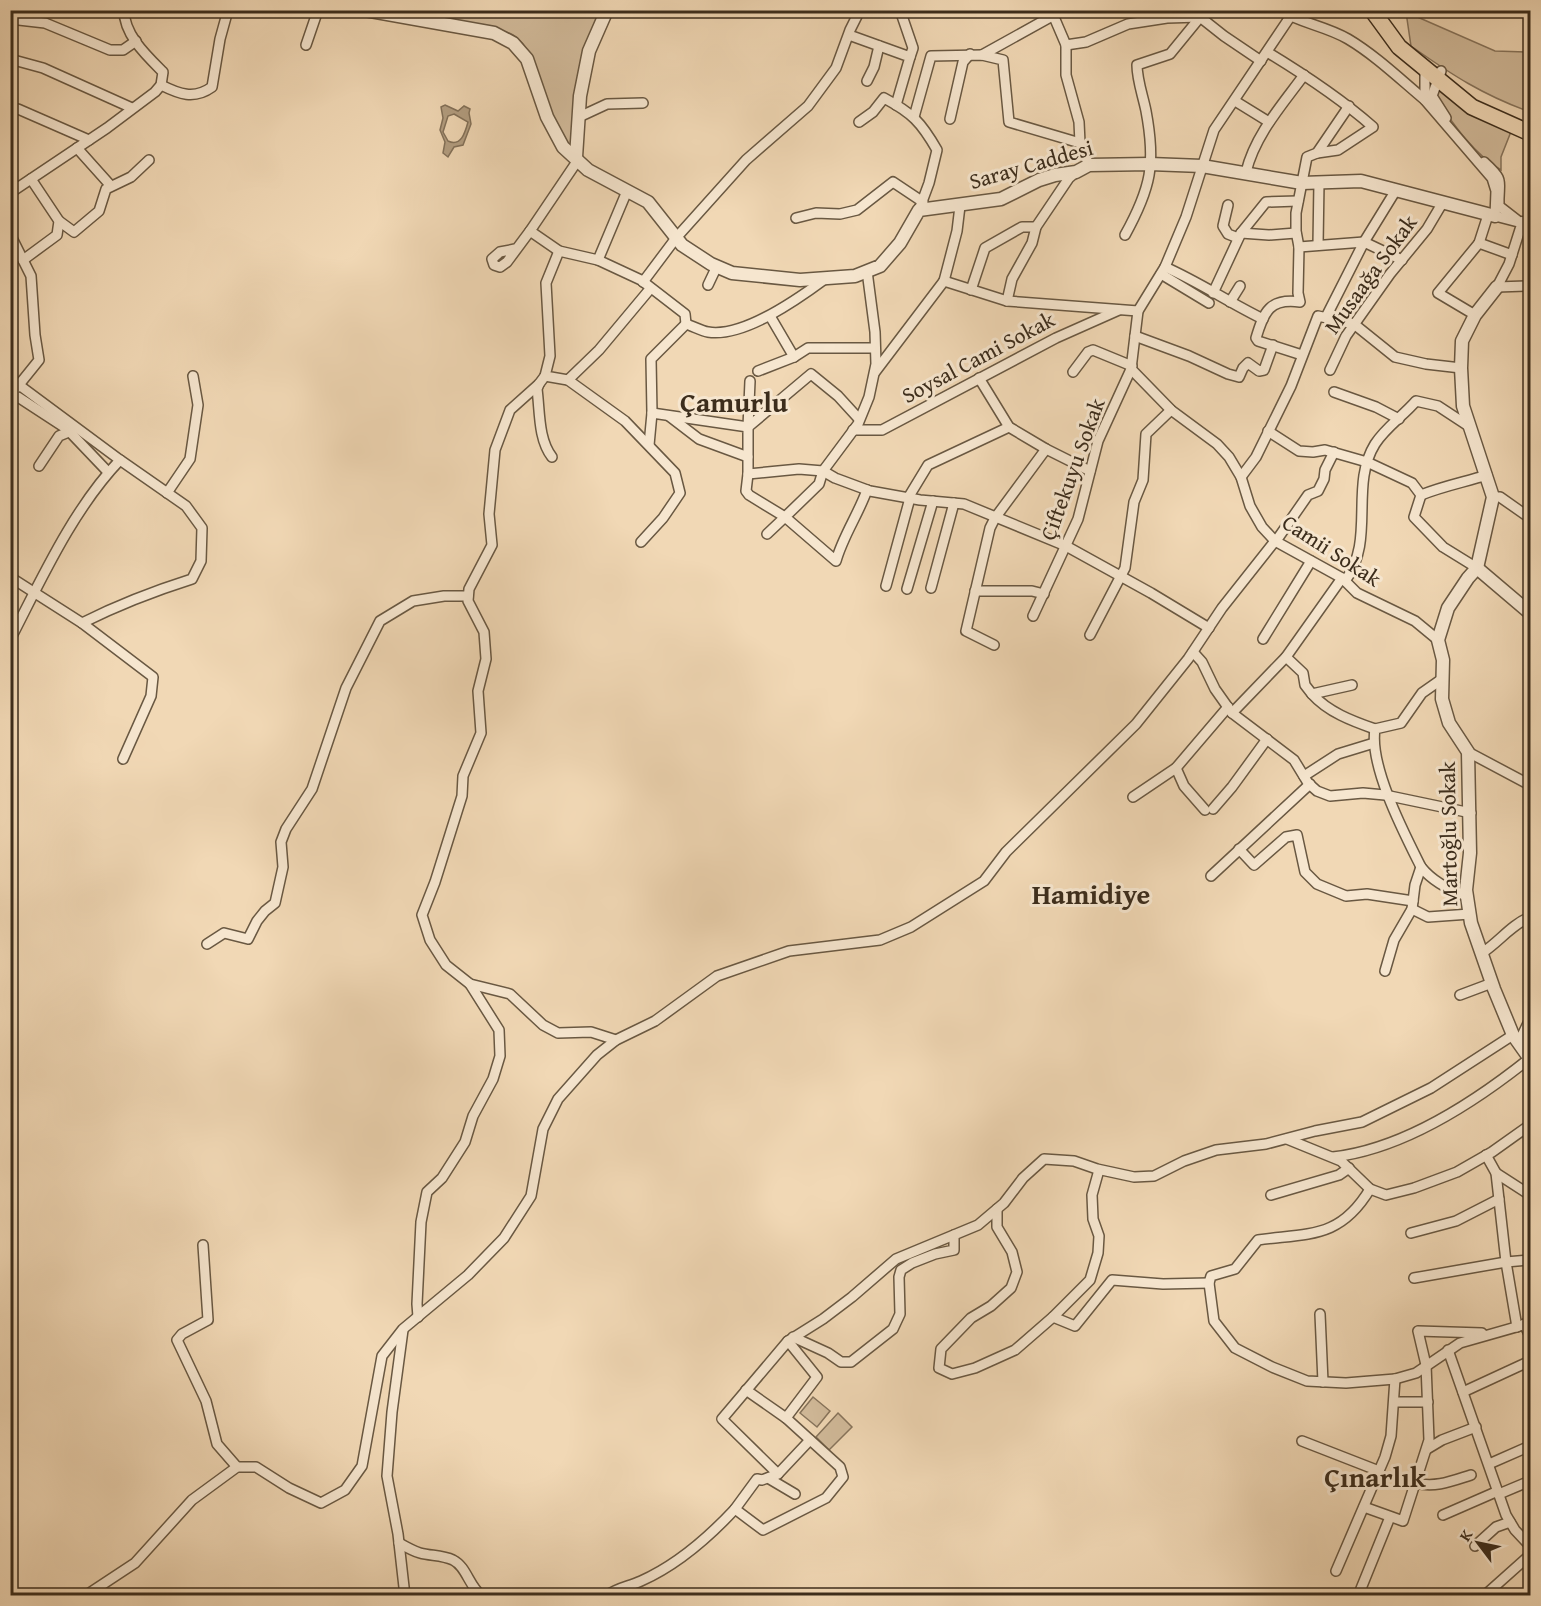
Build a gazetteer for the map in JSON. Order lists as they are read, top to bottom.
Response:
{
  "streets": {
    "street": [
      "Saray Caddesi",
      "Musaağa Sokak",
      "Soysal Cami Sokak",
      "Çiftekuyu Sokak",
      "Camii Sokak",
      "Martoğlu Sokak"
    ]
  },
  "crossings": [
    ["Saray Caddesi", "Musaağa Sokak"],
    ["Saray Caddesi", "Çiftekuyu Sokak"],
    ["Çiftekuyu Sokak", "Camii Sokak"],
    ["Camii Sokak", "Martoğlu Sokak"]
  ],
  "districts": ["Çamurlu", "Hamidiye", "Çınarlık"],
  "north": "top left"
}
